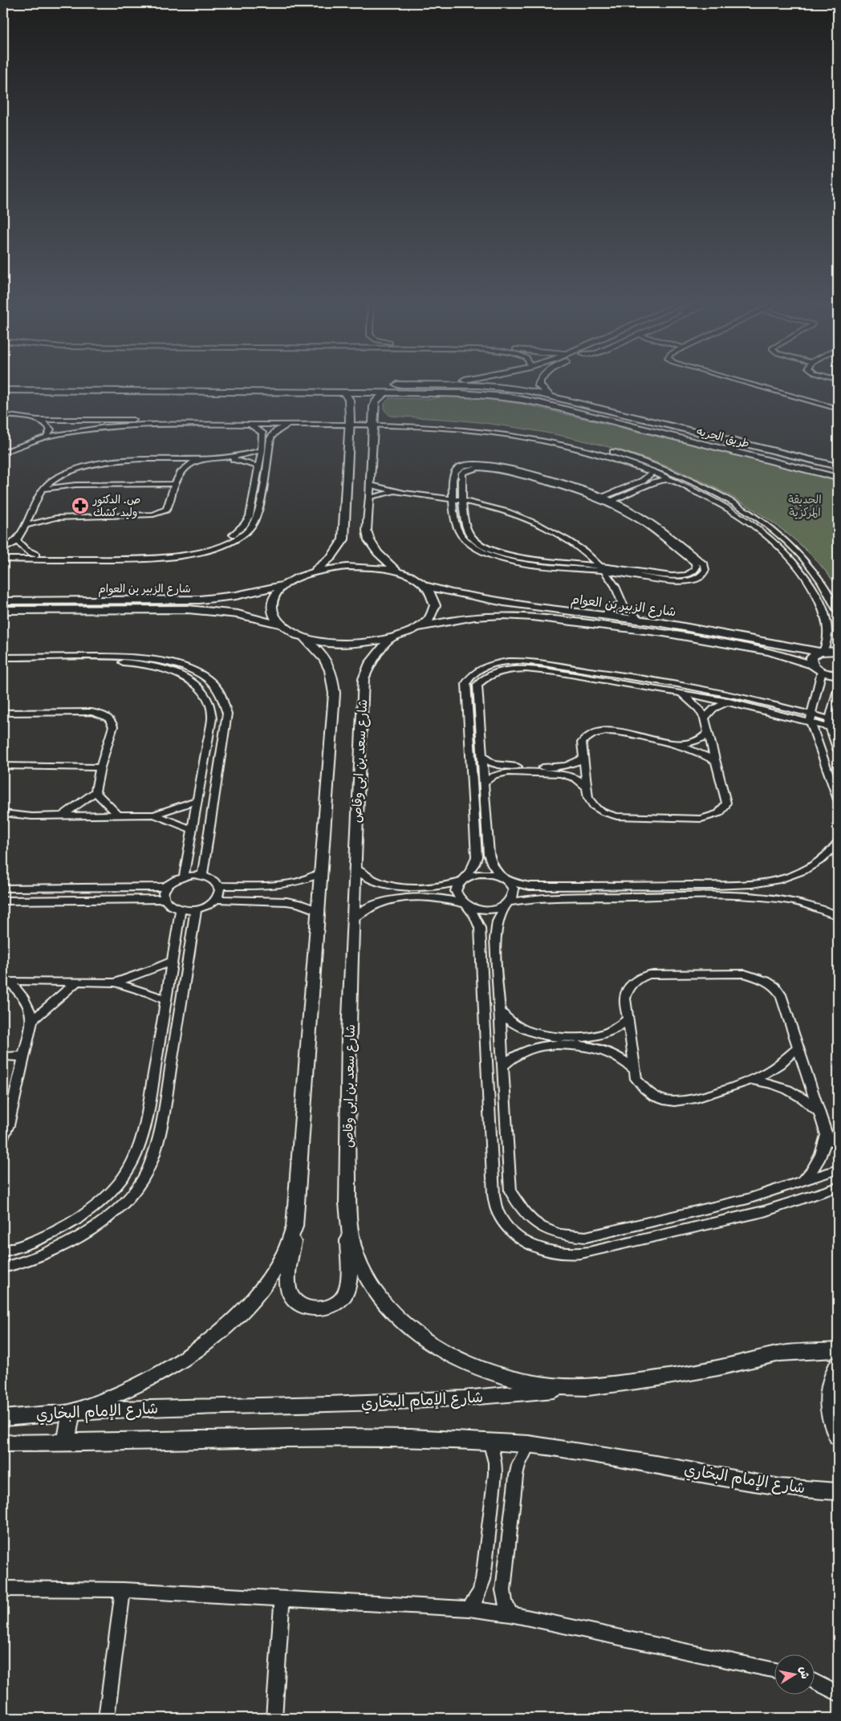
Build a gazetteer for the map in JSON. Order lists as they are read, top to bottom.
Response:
{
  "streets": {
    "street": [
      "طريق الحريه",
      "شارع الزبير بن العوام",
      "شارع سعد بن ابى وقاص",
      "شارع الإمام البخاري"
    ]
  },
  "crossings": [
    ["شارع سعد بن ابى وقاص", "شارع الإمام البخاري"]
  ],
  "parks": ["الحديقة المركزية"],
  "places": {
    "pharmacy": ["ص. الدكتور وليد كشك"]
  },
  "north": "right"
}
